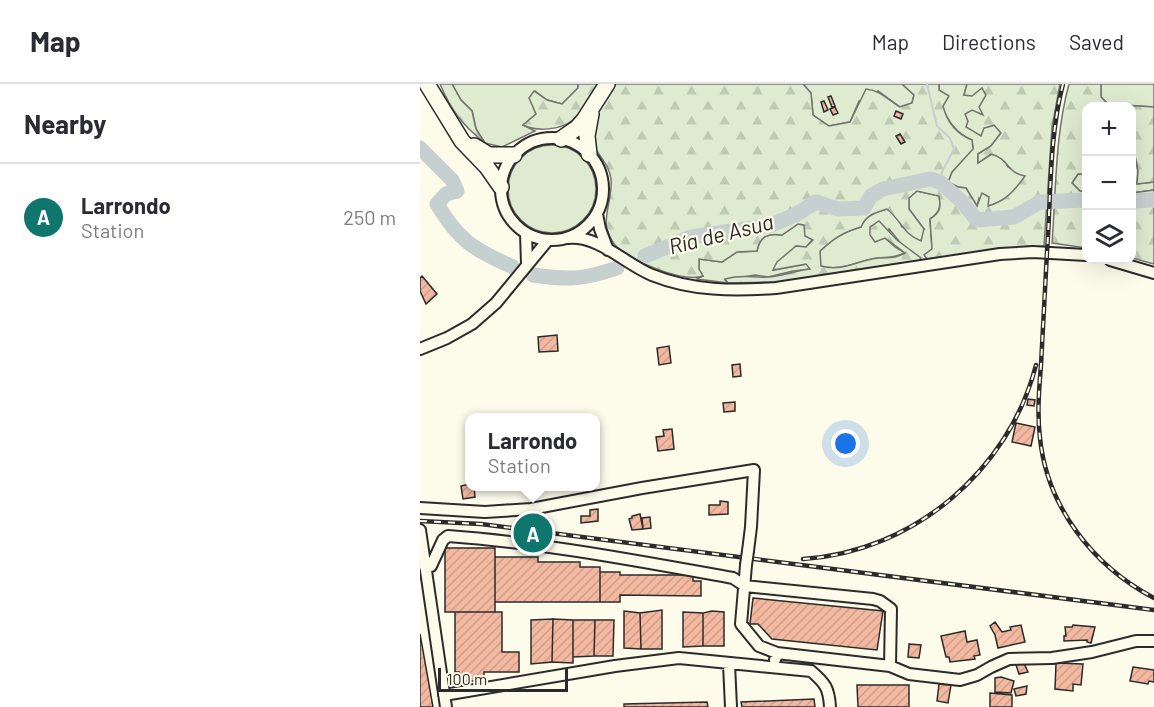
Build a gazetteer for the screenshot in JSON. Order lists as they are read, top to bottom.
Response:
{
  "water": ["Ría de Asua"],
  "scale_bar": "100 m",
  "page": {
    "header": "Map",
    "nav": ["Map", "Directions", "Saved"],
    "heading": "Nearby",
    "map_buttons": ["+", "−"],
    "list": [
      {
        "mark": "A",
        "name": "Larrondo",
        "note": "Station",
        "value": "250 m"
      }
    ],
    "popup": ["Larrondo", "Station"],
    "pins": "A",
    "scale": "100 m"
  }
}
